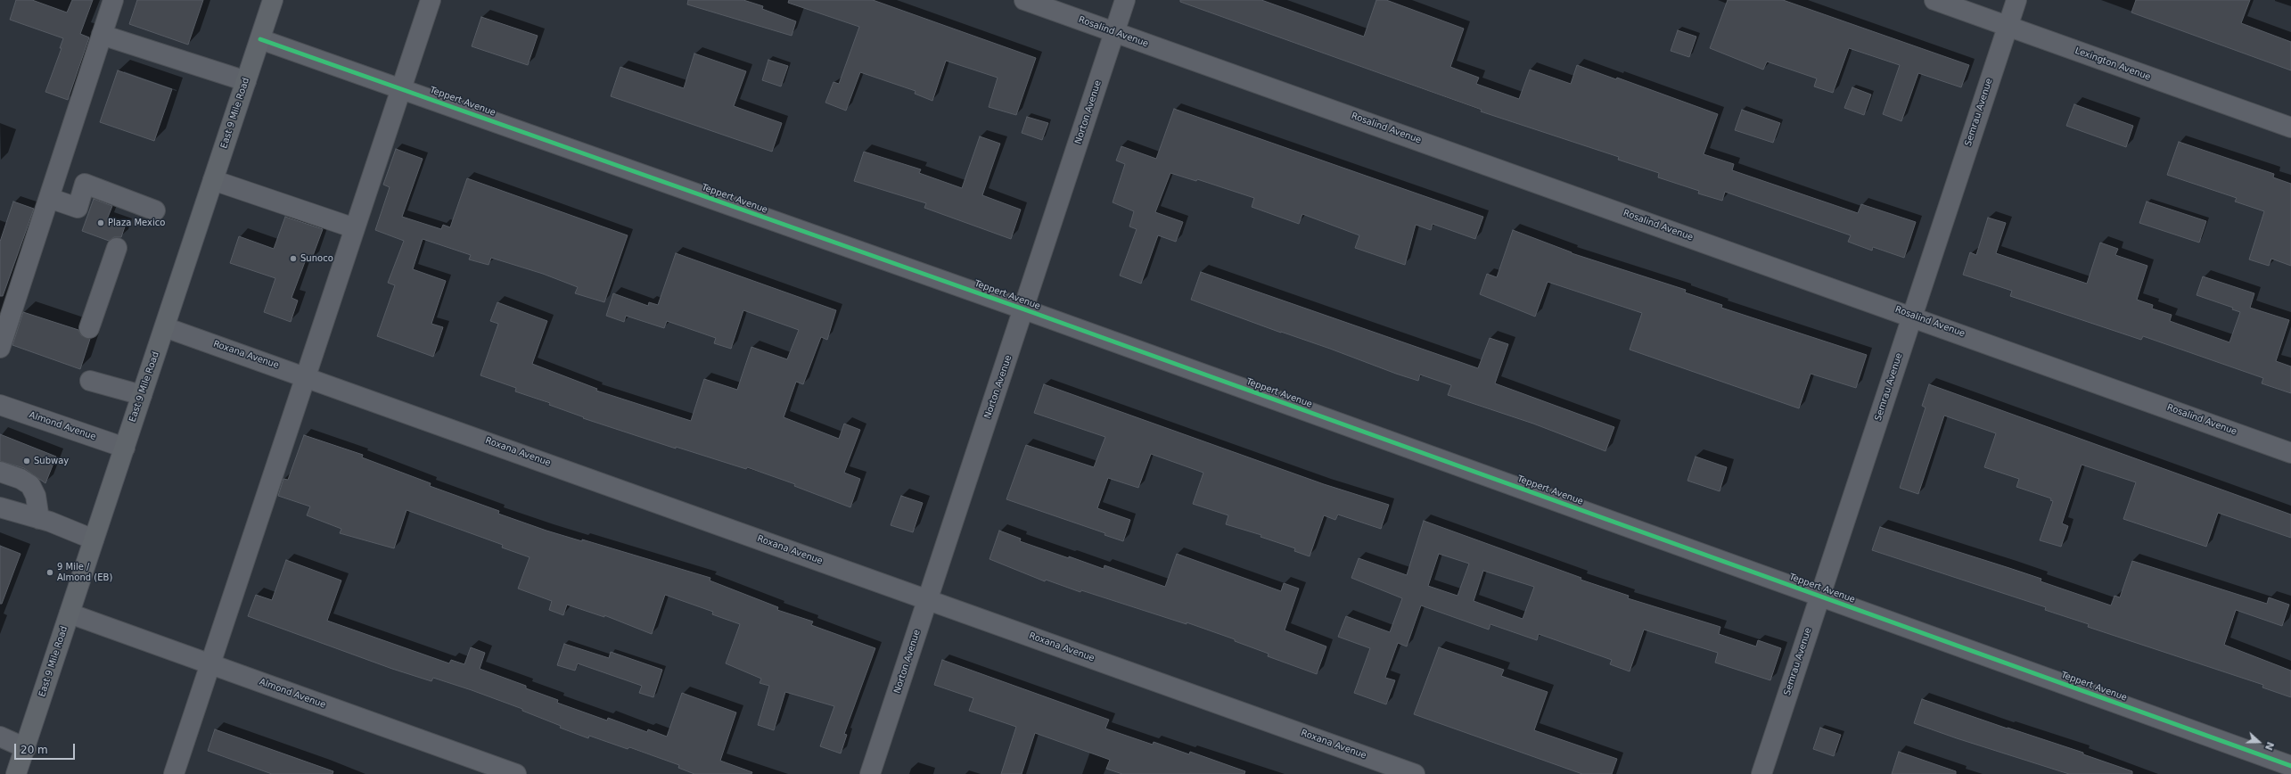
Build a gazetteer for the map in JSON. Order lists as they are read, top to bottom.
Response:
{
  "streets": {
    "main road": ["East 9 Mile Road"],
    "street": [
      "Rosalind Avenue",
      "Lexington Avenue",
      "Teppert Avenue",
      "Norton Avenue",
      "Semrau Avenue",
      "Roxana Avenue",
      "Almond Avenue"
    ]
  },
  "crossings": [
    ["Rosalind Avenue", "Norton Avenue"],
    ["Rosalind Avenue", "Semrau Avenue"],
    ["Lexington Avenue", "Semrau Avenue"],
    ["Teppert Avenue", "Norton Avenue"],
    ["Teppert Avenue", "Semrau Avenue"],
    ["Teppert Avenue", "East 9 Mile Road"],
    ["Norton Avenue", "Roxana Avenue"],
    ["East 9 Mile Road", "Roxana Avenue"],
    ["East 9 Mile Road", "Almond Avenue"]
  ],
  "places": [
    "Plaza Mexico",
    "Sunoco",
    "Subway",
    "9 Mile / Almond (EB)"
  ],
  "scale_bar": "20 m",
  "north": "right"
}
